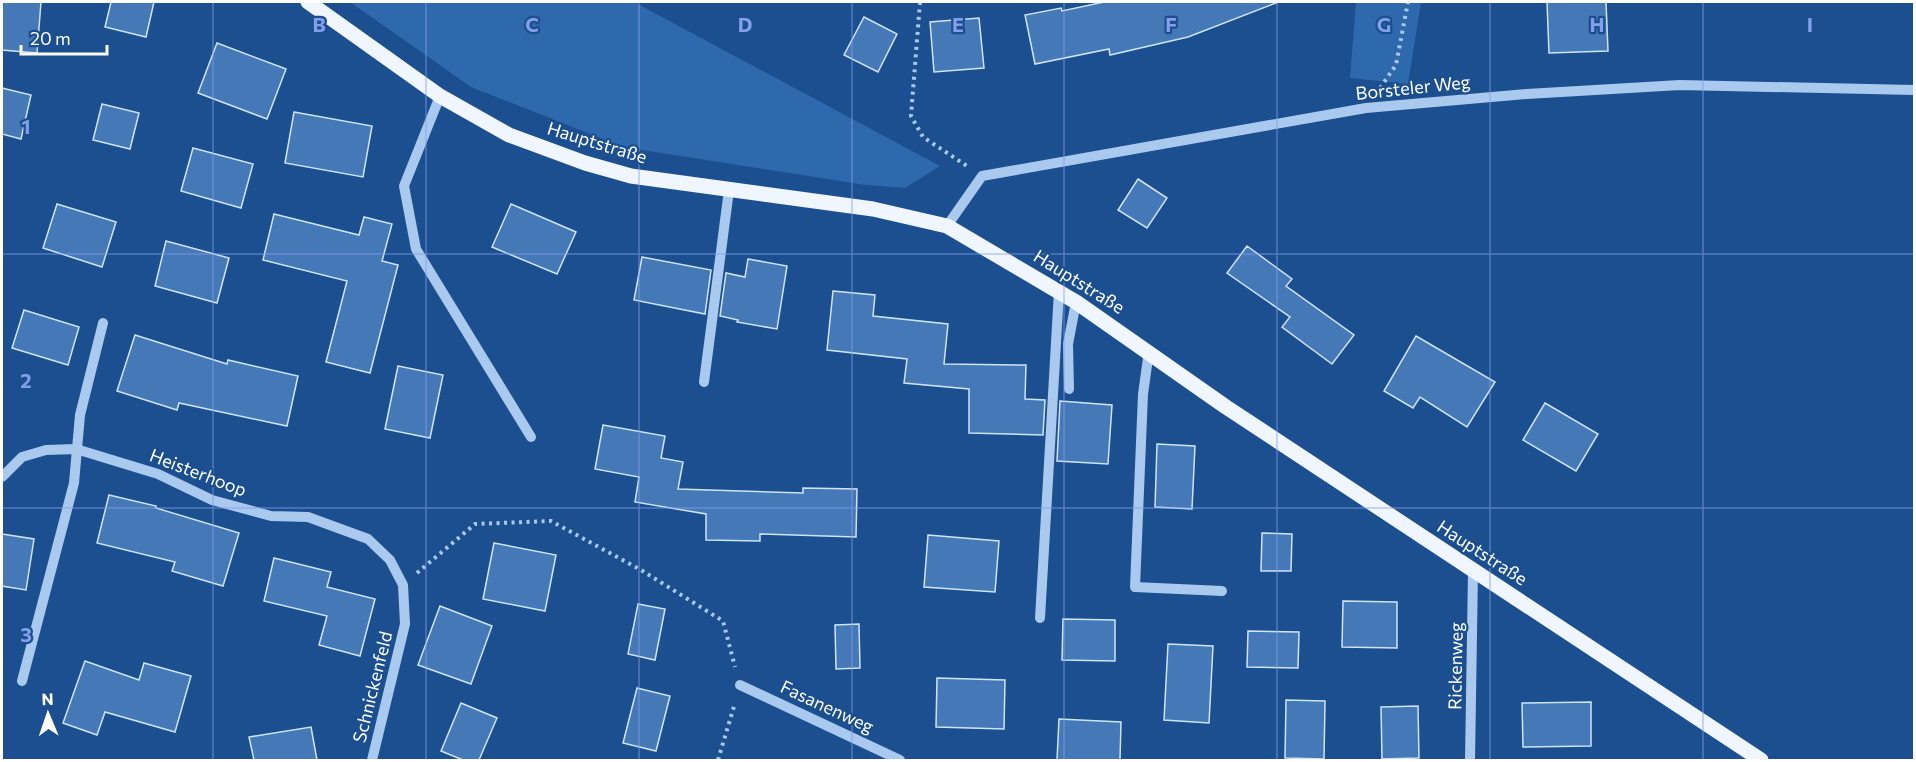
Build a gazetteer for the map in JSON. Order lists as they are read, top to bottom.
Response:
{
  "streets": {
    "main road": ["Hauptstraße"],
    "street": [
      "Borsteler Weg",
      "Heisterhoop",
      "Rickenweg",
      "Schnickenfeld",
      "Fasanenweg"
    ]
  },
  "crossings": [
    ["Hauptstraße", "Rickenweg"],
    ["Heisterhoop", "Schnickenfeld"]
  ],
  "scale_bar": "20 m",
  "north": "top",
  "grid": {
    "columns": [
      "B",
      "C",
      "D",
      "E",
      "F",
      "G",
      "H",
      "I"
    ],
    "rows": ["1", "2", "3"]
  }
}
